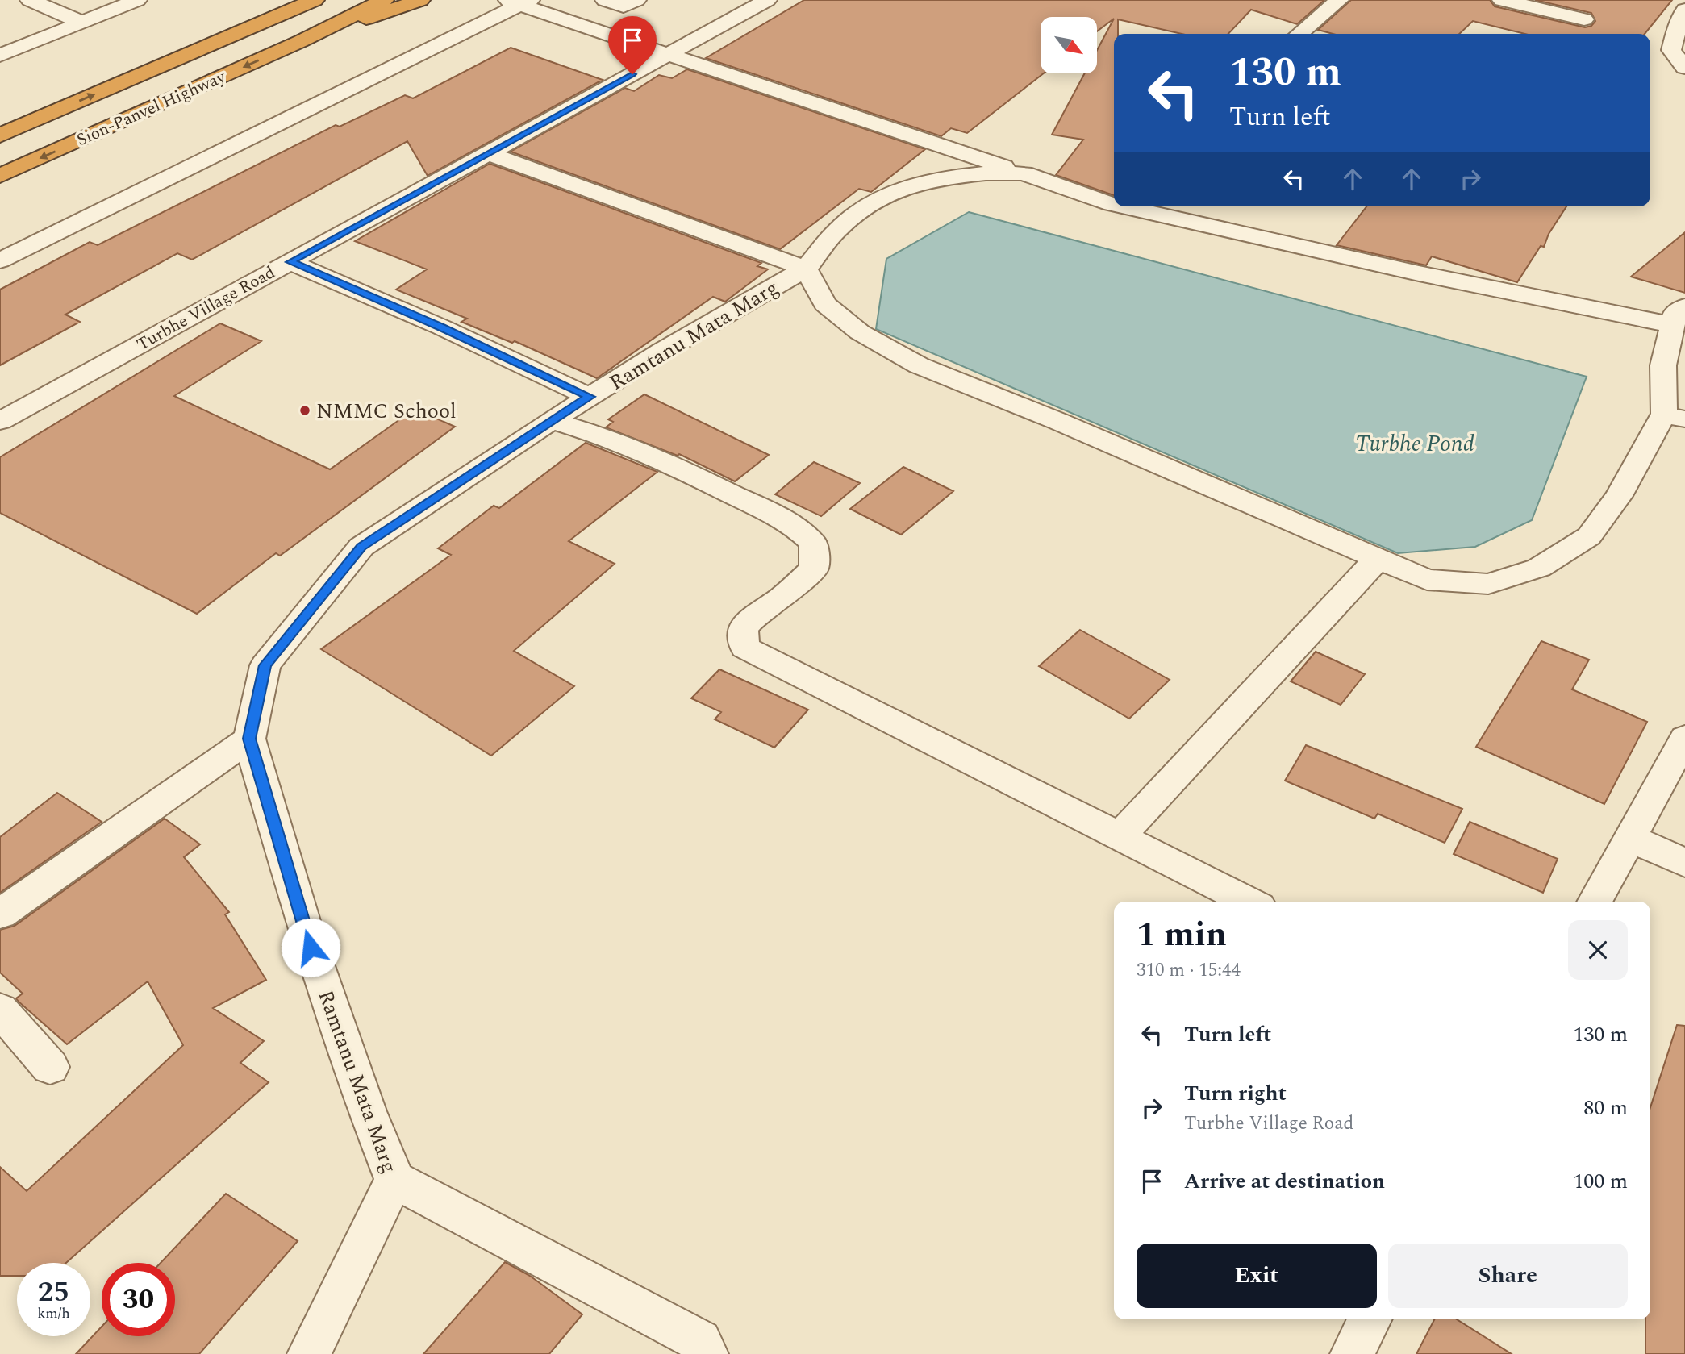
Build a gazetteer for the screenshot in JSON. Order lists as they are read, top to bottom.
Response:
{
  "streets": {
    "highway": ["Sion-Panvel Highway"],
    "street": ["Turbhe Village Road", "Ramtanu Mata Marg"]
  },
  "water": ["Turbhe Pond"],
  "places": ["NMMC School"],
  "north": "bottom right",
  "page": {
    "turn": ["130 m", "Turn left"],
    "heading": ["1 min", "310 m · 15:44"],
    "list": [
      {
        "name": "Turn left",
        "value": "130 m"
      },
      {
        "name": "Turn right",
        "note": "Turbhe Village Road",
        "value": "80 m"
      },
      {
        "name": "Arrive at destination",
        "value": "100 m"
      }
    ],
    "buttons": ["Exit", "Share"],
    "speed": "25 km/h",
    "limit": "30"
  }
}
